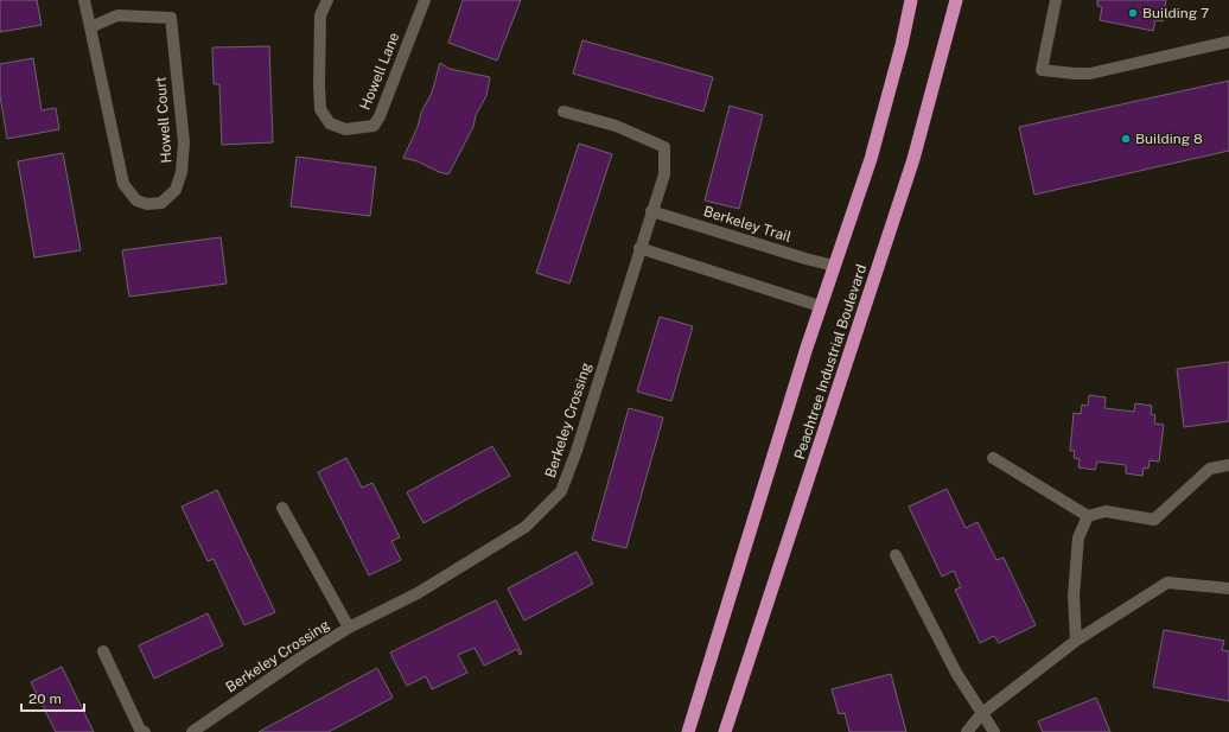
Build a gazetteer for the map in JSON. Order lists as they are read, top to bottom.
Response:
{
  "streets": {
    "highway": ["Peachtree Industrial Boulevard"],
    "street": [
      "Howell Lane",
      "Howell Court",
      "Berkeley Trail",
      "Berkeley Crossing"
    ]
  },
  "crossings": [
    ["Berkeley Trail", "Peachtree Industrial Boulevard"],
    ["Berkeley Trail", "Berkeley Crossing"]
  ],
  "places": ["Building 7", "Building 8"],
  "scale_bar": "20 m"
}
